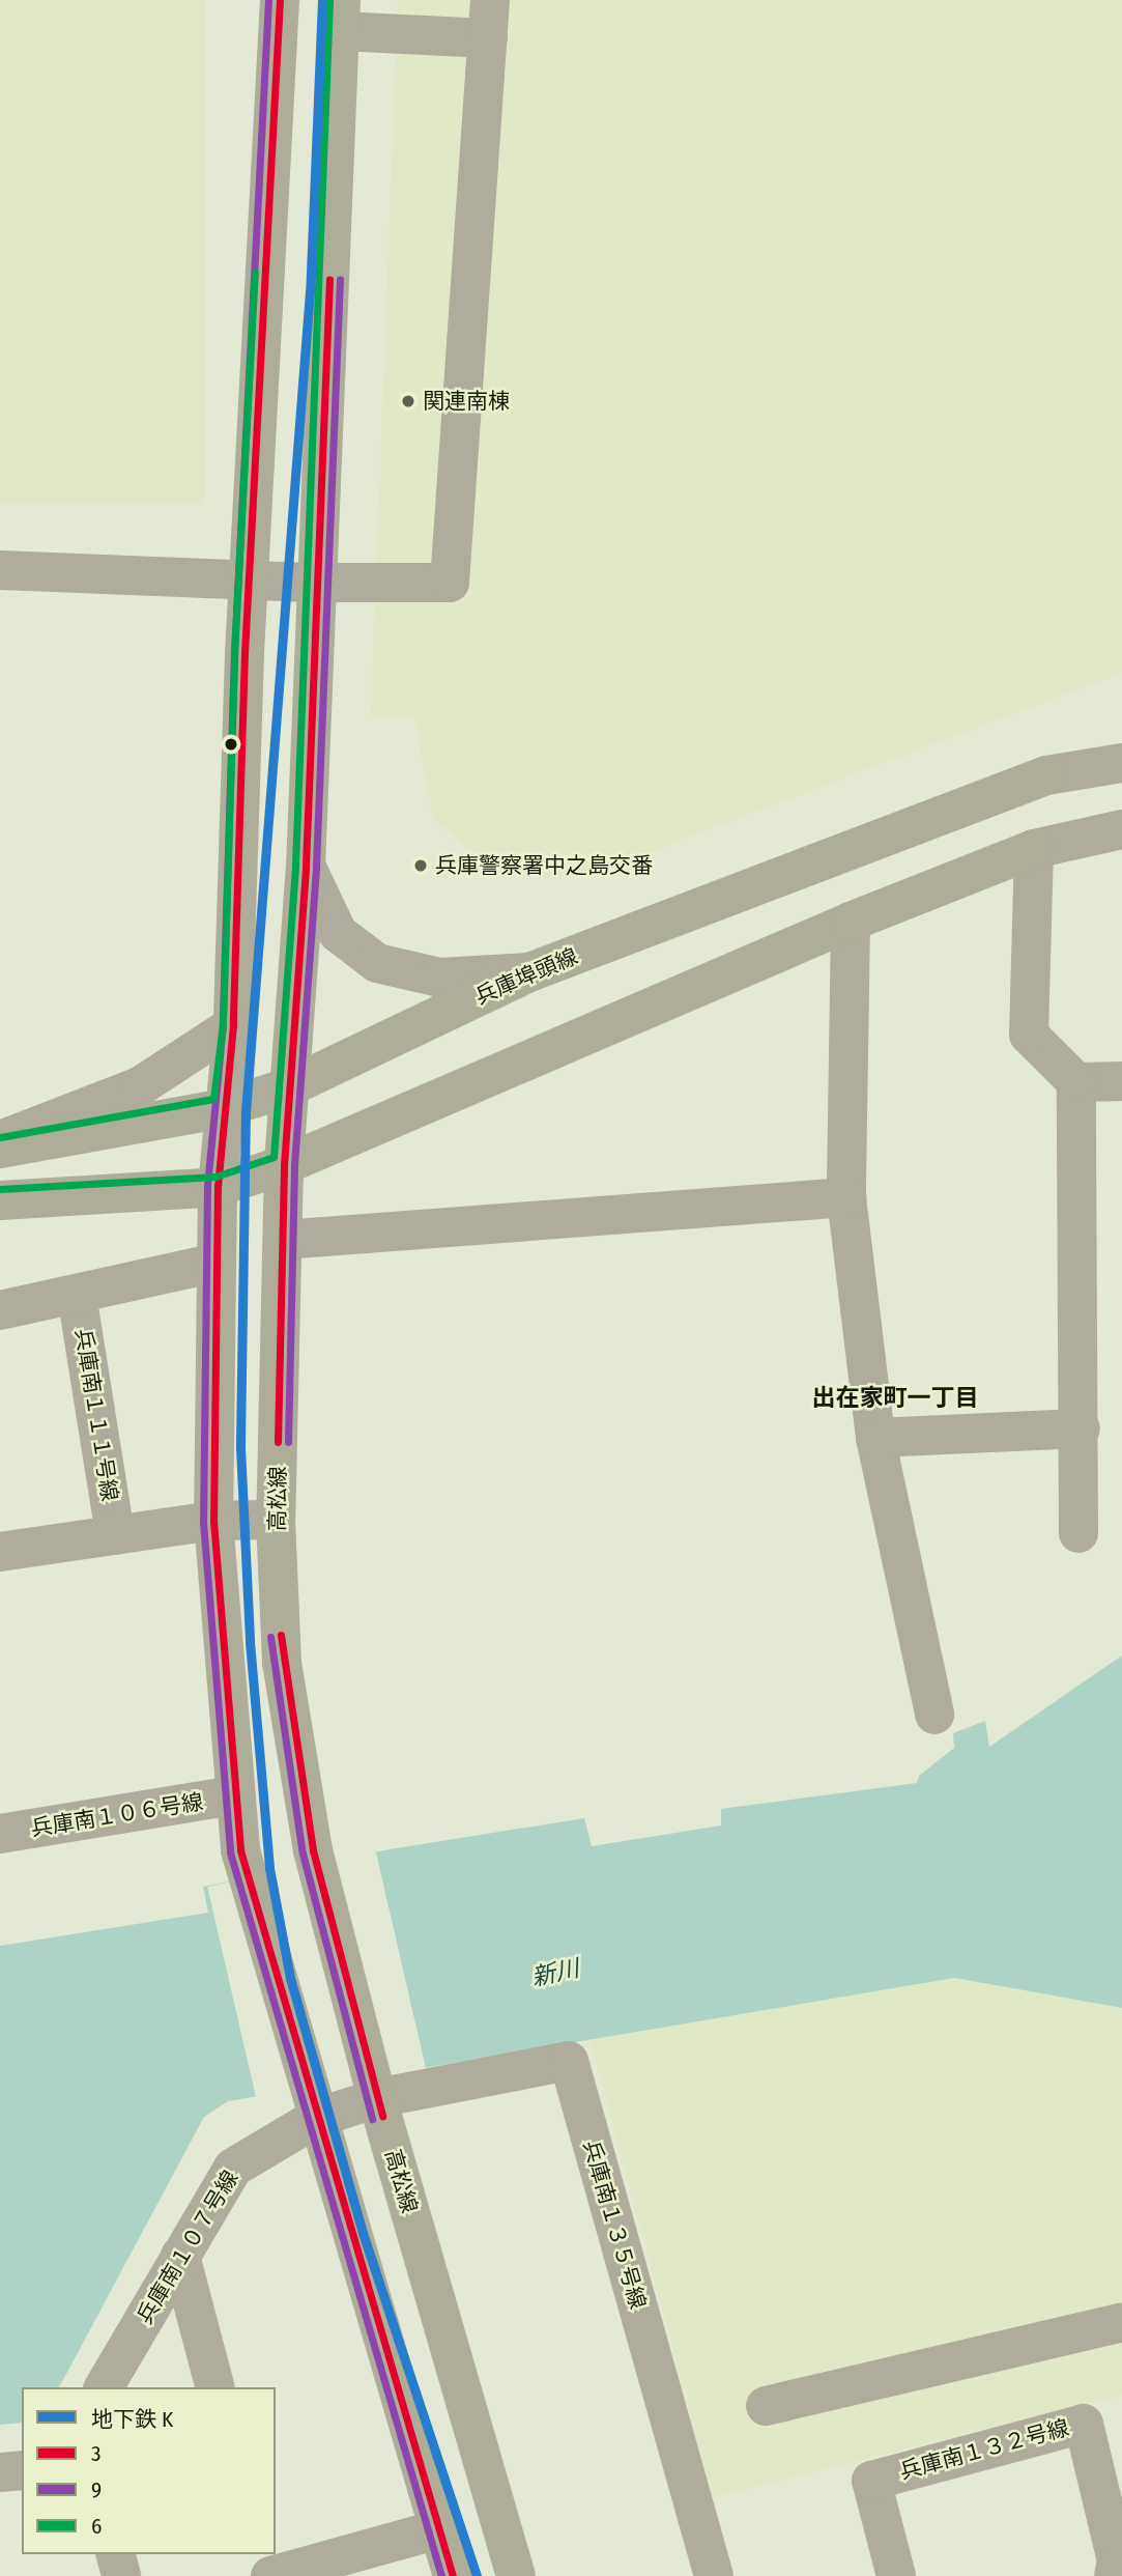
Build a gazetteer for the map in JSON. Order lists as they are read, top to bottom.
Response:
{
  "streets": {
    "main road": ["兵庫埠頭線", "高松線"],
    "street": [
      "兵庫南１１１号線",
      "兵庫南１０６号線",
      "兵庫南１３５号線",
      "兵庫南１０７号線",
      "兵庫南１３２号線"
    ]
  },
  "crossings": [
    ["兵庫埠頭線", "高松線"],
    ["高松線", "兵庫南１３５号線"],
    ["高松線", "兵庫南１０７号線"],
    ["兵庫南１３５号線", "兵庫南１０７号線"]
  ],
  "districts": ["出在家町一丁目"],
  "water": ["新川"],
  "places": ["関連南棟", "兵庫警察署中之島交番"],
  "lines": [
    "metro line K",
    "transit line 3",
    "transit line 9",
    "transit line 6"
  ],
  "legend": [
    "地下鉄 K",
    "3",
    "9",
    "6"
  ]
}
